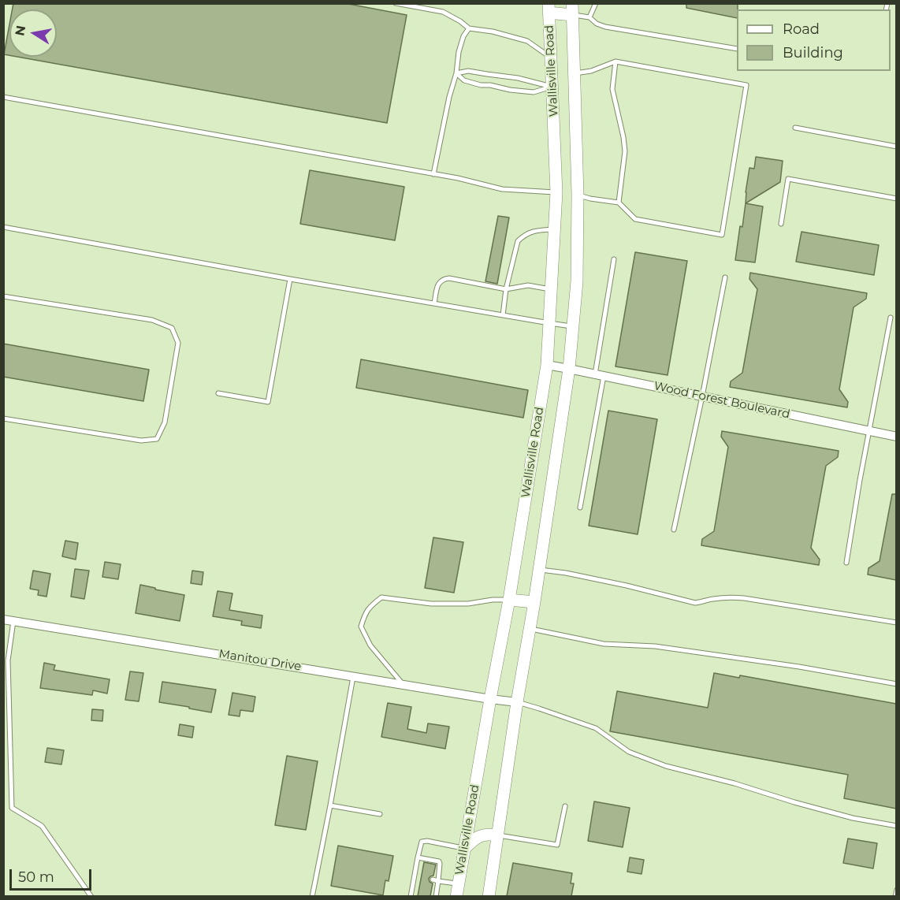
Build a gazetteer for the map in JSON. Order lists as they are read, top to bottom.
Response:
{
  "streets": {
    "main road": ["Wallisville Road"],
    "street": ["Wood Forest Boulevard", "Manitou Drive"]
  },
  "crossings": [
    ["Wallisville Road", "Wood Forest Boulevard"],
    ["Wallisville Road", "Manitou Drive"]
  ],
  "legend": ["Road", "Building"],
  "scale_bar": "50 m",
  "north": "left"
}
